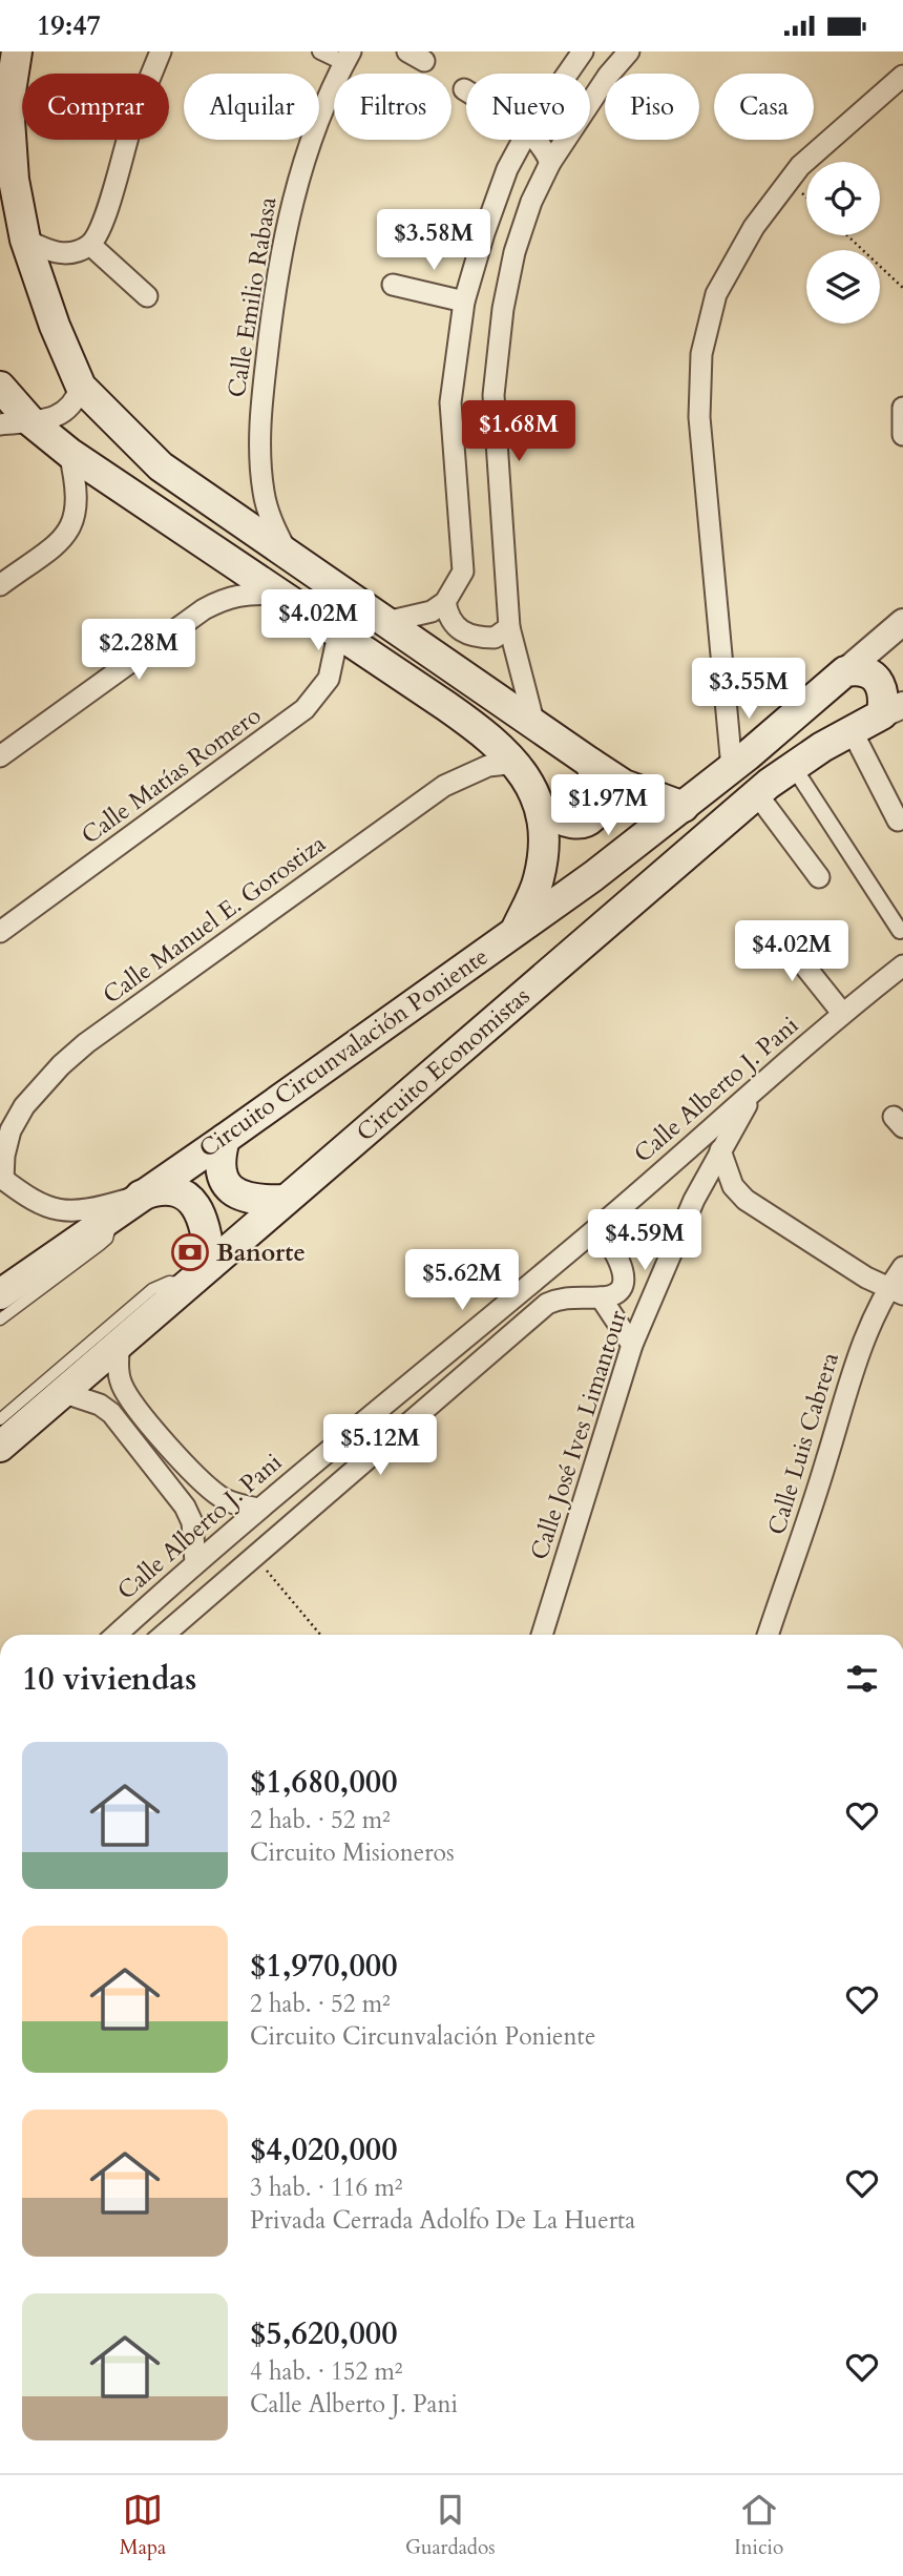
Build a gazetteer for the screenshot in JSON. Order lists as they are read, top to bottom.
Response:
{
  "streets": {
    "main road": ["Circuito Circunvalación Poniente", "Circuito Economistas"],
    "street": [
      "Calle Emilio Rabasa",
      "Calle Matías Romero",
      "Calle Manuel E. Gorostiza",
      "Calle Alberto J. Pani",
      "Calle José Ives Limantour",
      "Calle Luis Cabrera"
    ]
  },
  "crossings": [
    ["Calle Alberto J. Pani", "Calle José Ives Limantour"]
  ],
  "places": {
    "bank": ["Banorte"]
  },
  "page": {
    "status": "19:47",
    "chip": [
      "Comprar",
      "Alquilar",
      "Filtros",
      "Nuevo",
      "Piso",
      "Casa"
    ],
    "price": [
      "$3.58M",
      "$1.68M",
      "$4.02M",
      "$2.28M",
      "$3.55M",
      "$1.97M",
      "$4.02M",
      "$4.59M",
      "$5.62M",
      "$5.12M"
    ],
    "heading": "10 viviendas",
    "list": [
      {
        "name": "$1,680,000",
        "note": "2 hab. · 52 m² · Circuito Misioneros"
      },
      {
        "name": "$1,970,000",
        "note": "2 hab. · 52 m² · Circuito Circunvalación Poniente"
      },
      {
        "name": "$4,020,000",
        "note": "3 hab. · 116 m² · Privada Cerrada Adolfo De La Huerta"
      },
      {
        "name": "$5,620,000",
        "note": "4 hab. · 152 m² · Calle Alberto J. Pani"
      }
    ],
    "tabs": ["Mapa", "Guardados", "Inicio"]
  }
}
